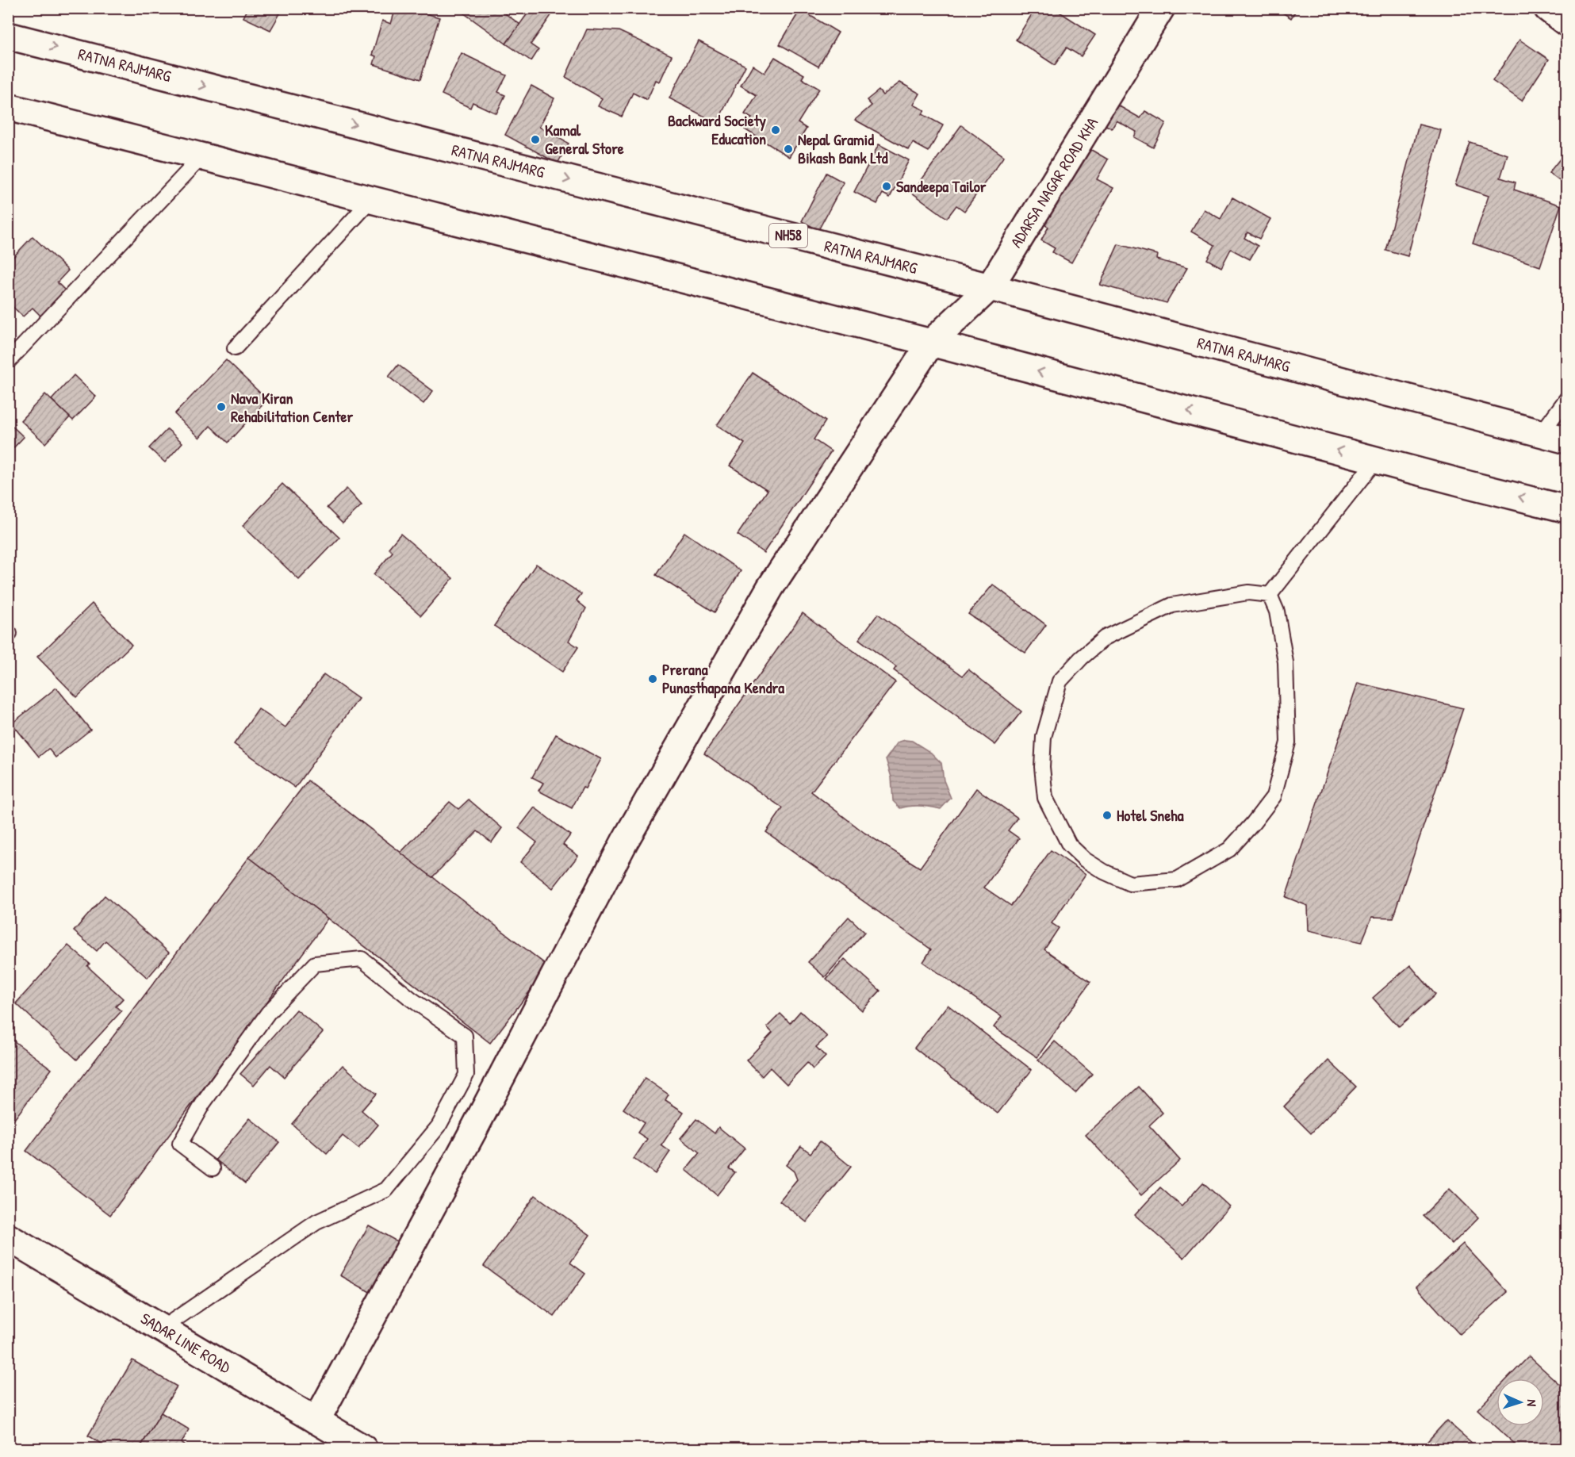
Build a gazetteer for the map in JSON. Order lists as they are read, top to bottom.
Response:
{
  "streets": {
    "main road": [
      "RATNA RAJMARG",
      "ADARSA NAGAR ROAD KHA",
      "NH58",
      "SADAR LINE ROAD"
    ]
  },
  "crossings": [
    ["RATNA RAJMARG", "ADARSA NAGAR ROAD KHA"],
    ["ADARSA NAGAR ROAD KHA", "SADAR LINE ROAD"]
  ],
  "places": [
    "Backward Society Education",
    "Kamal General Store",
    "Nepal Gramid Bikash Bank Ltd",
    "Sandeepa Tailor",
    "Nava Kiran Rehabilitation Center",
    "Prerana Punasthapana Kendra",
    "Hotel Sneha"
  ],
  "north": "right"
}
